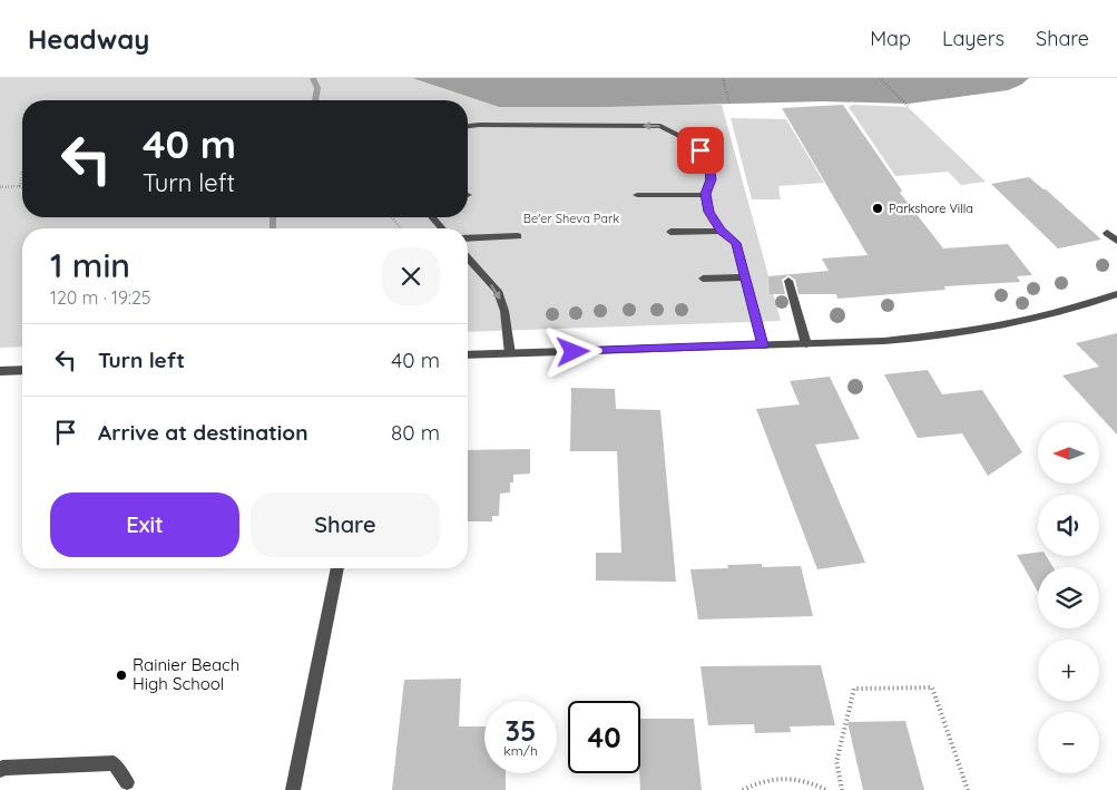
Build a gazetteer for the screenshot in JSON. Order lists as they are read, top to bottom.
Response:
{
  "parks": ["Be'er Sheva Park"],
  "places": ["Parkshore Villa", "Rainier Beach High School"],
  "north": "left",
  "page": {
    "header": "Headway",
    "nav": ["Map", "Layers", "Share"],
    "turn": ["40 m", "Turn left"],
    "heading": ["1 min", "120 m · 19:25"],
    "list": [
      {
        "name": "Turn left",
        "value": "40 m"
      },
      {
        "name": "Arrive at destination",
        "value": "80 m"
      }
    ],
    "map_buttons": ["+", "−"],
    "buttons": ["Exit", "Share"],
    "speed": "35 km/h",
    "limit": "40"
  }
}
